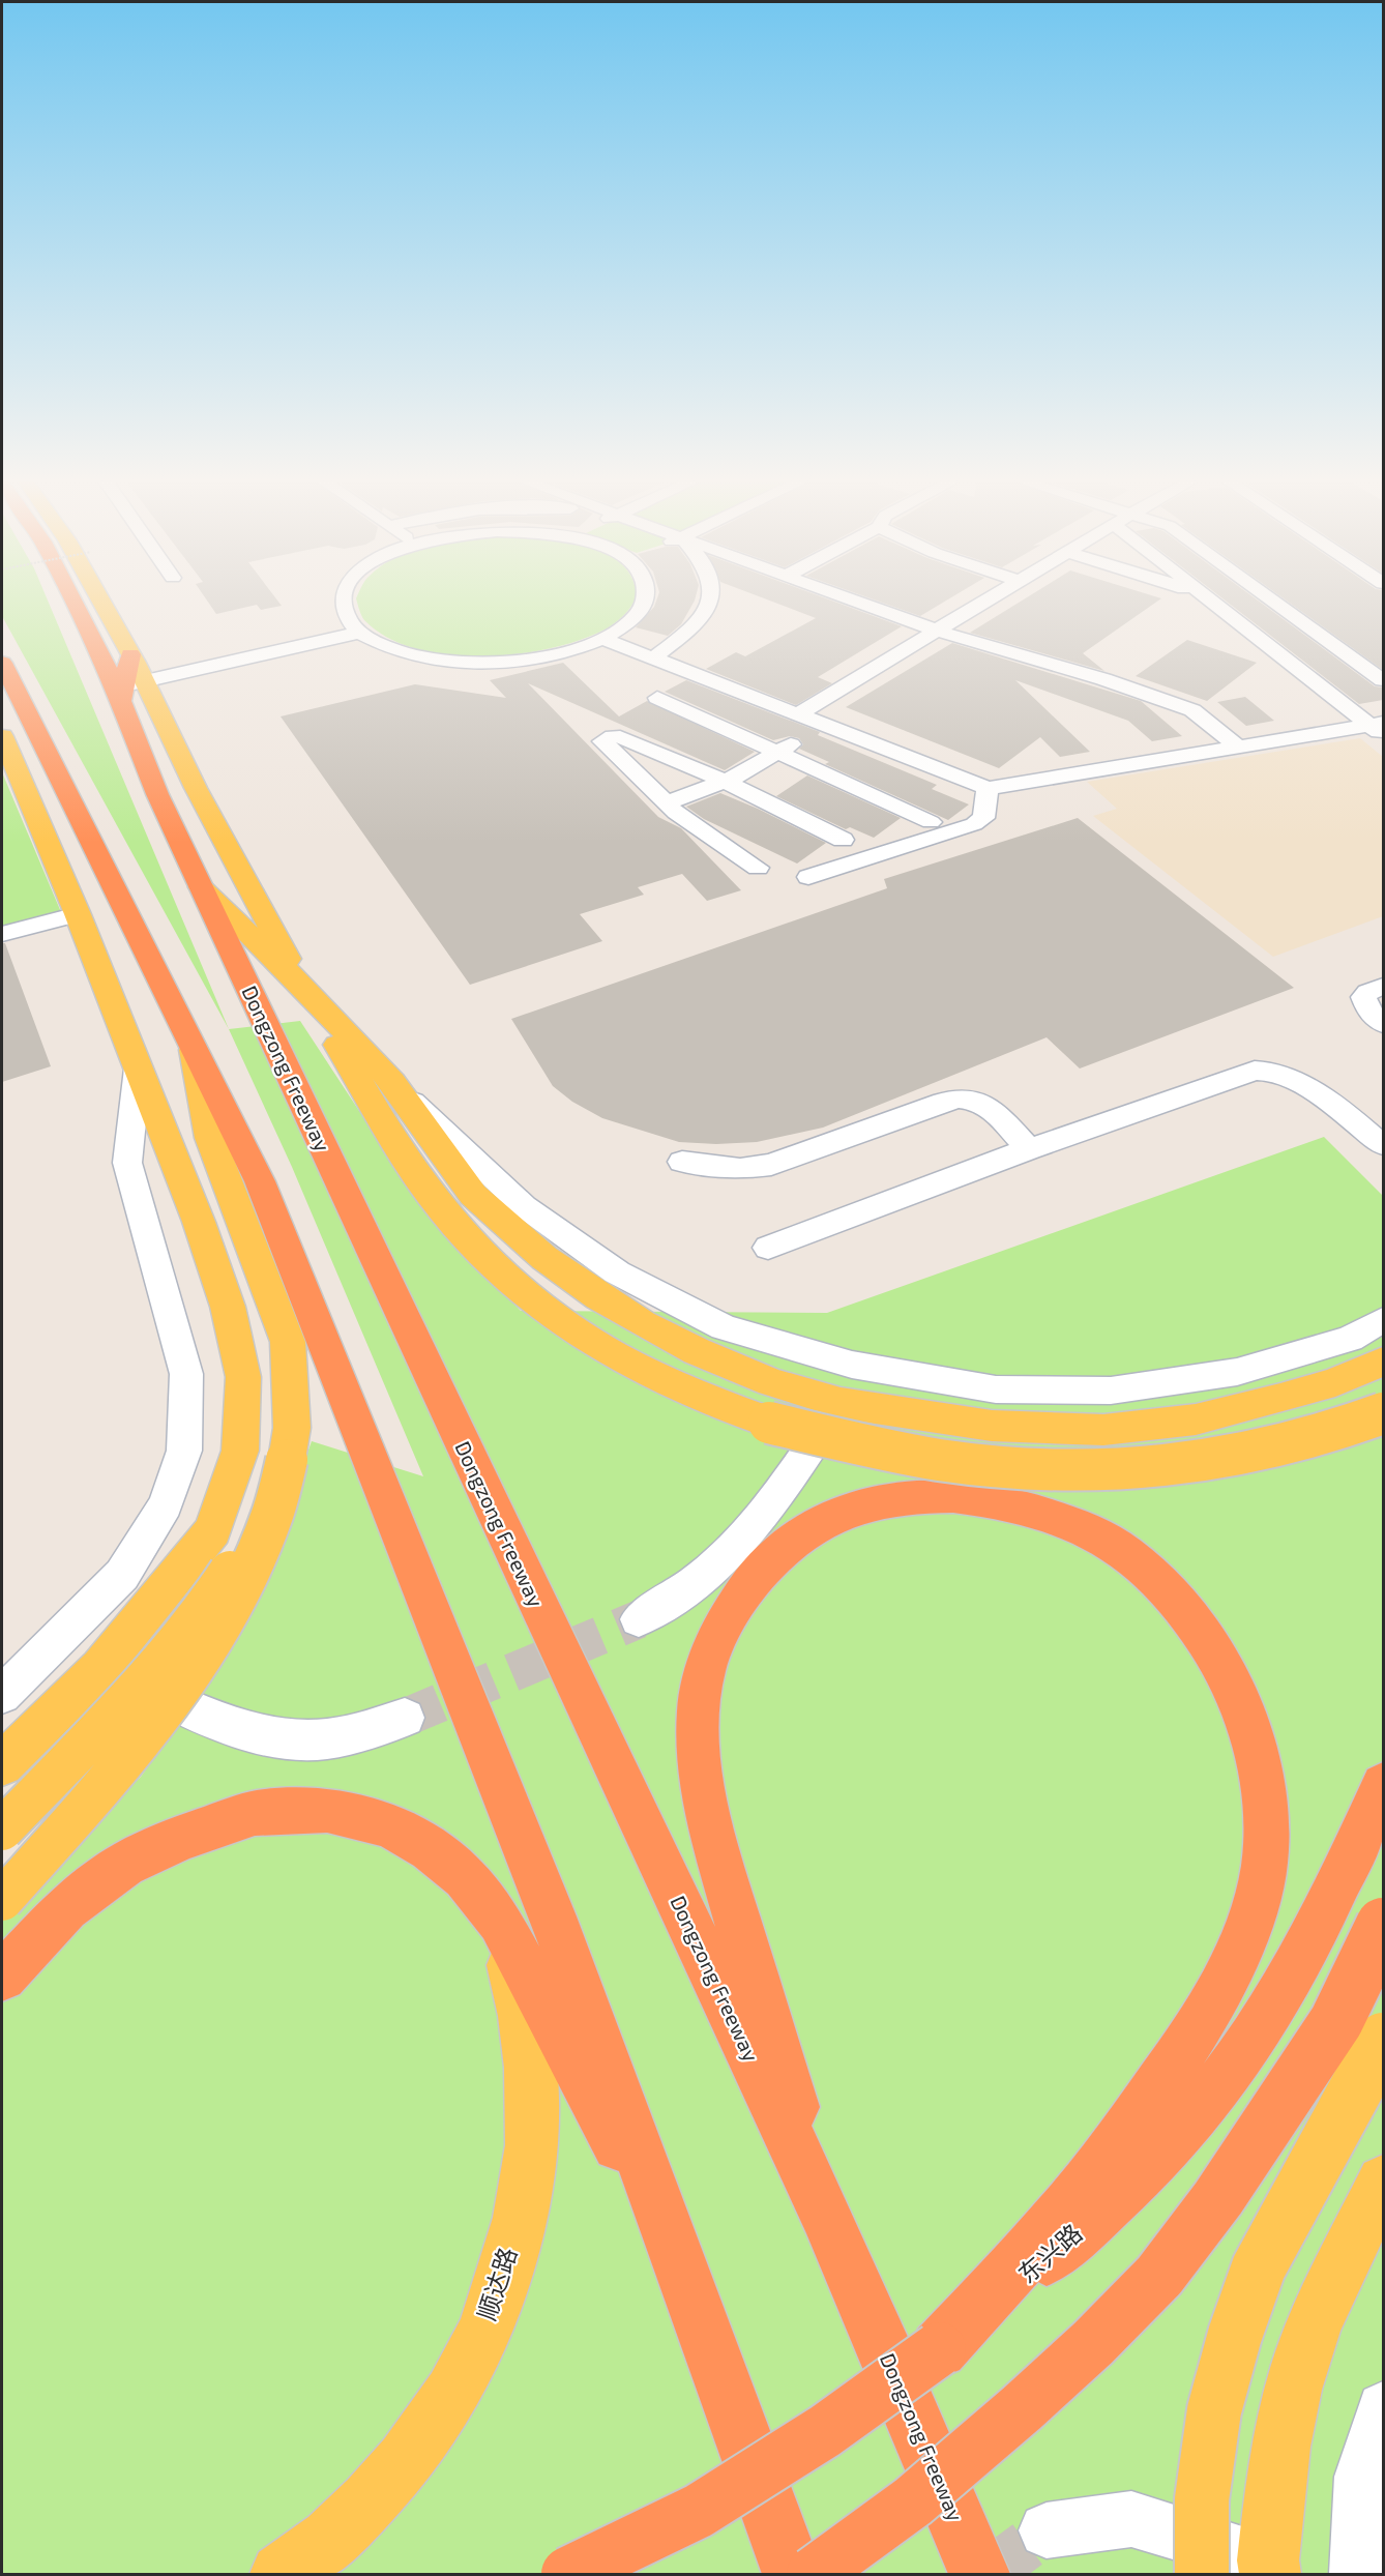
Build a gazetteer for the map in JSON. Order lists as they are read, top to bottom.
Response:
{
  "streets": {
    "highway": ["Dongzong Freeway", "东兴路"],
    "main road": ["顺达路"]
  }
}
